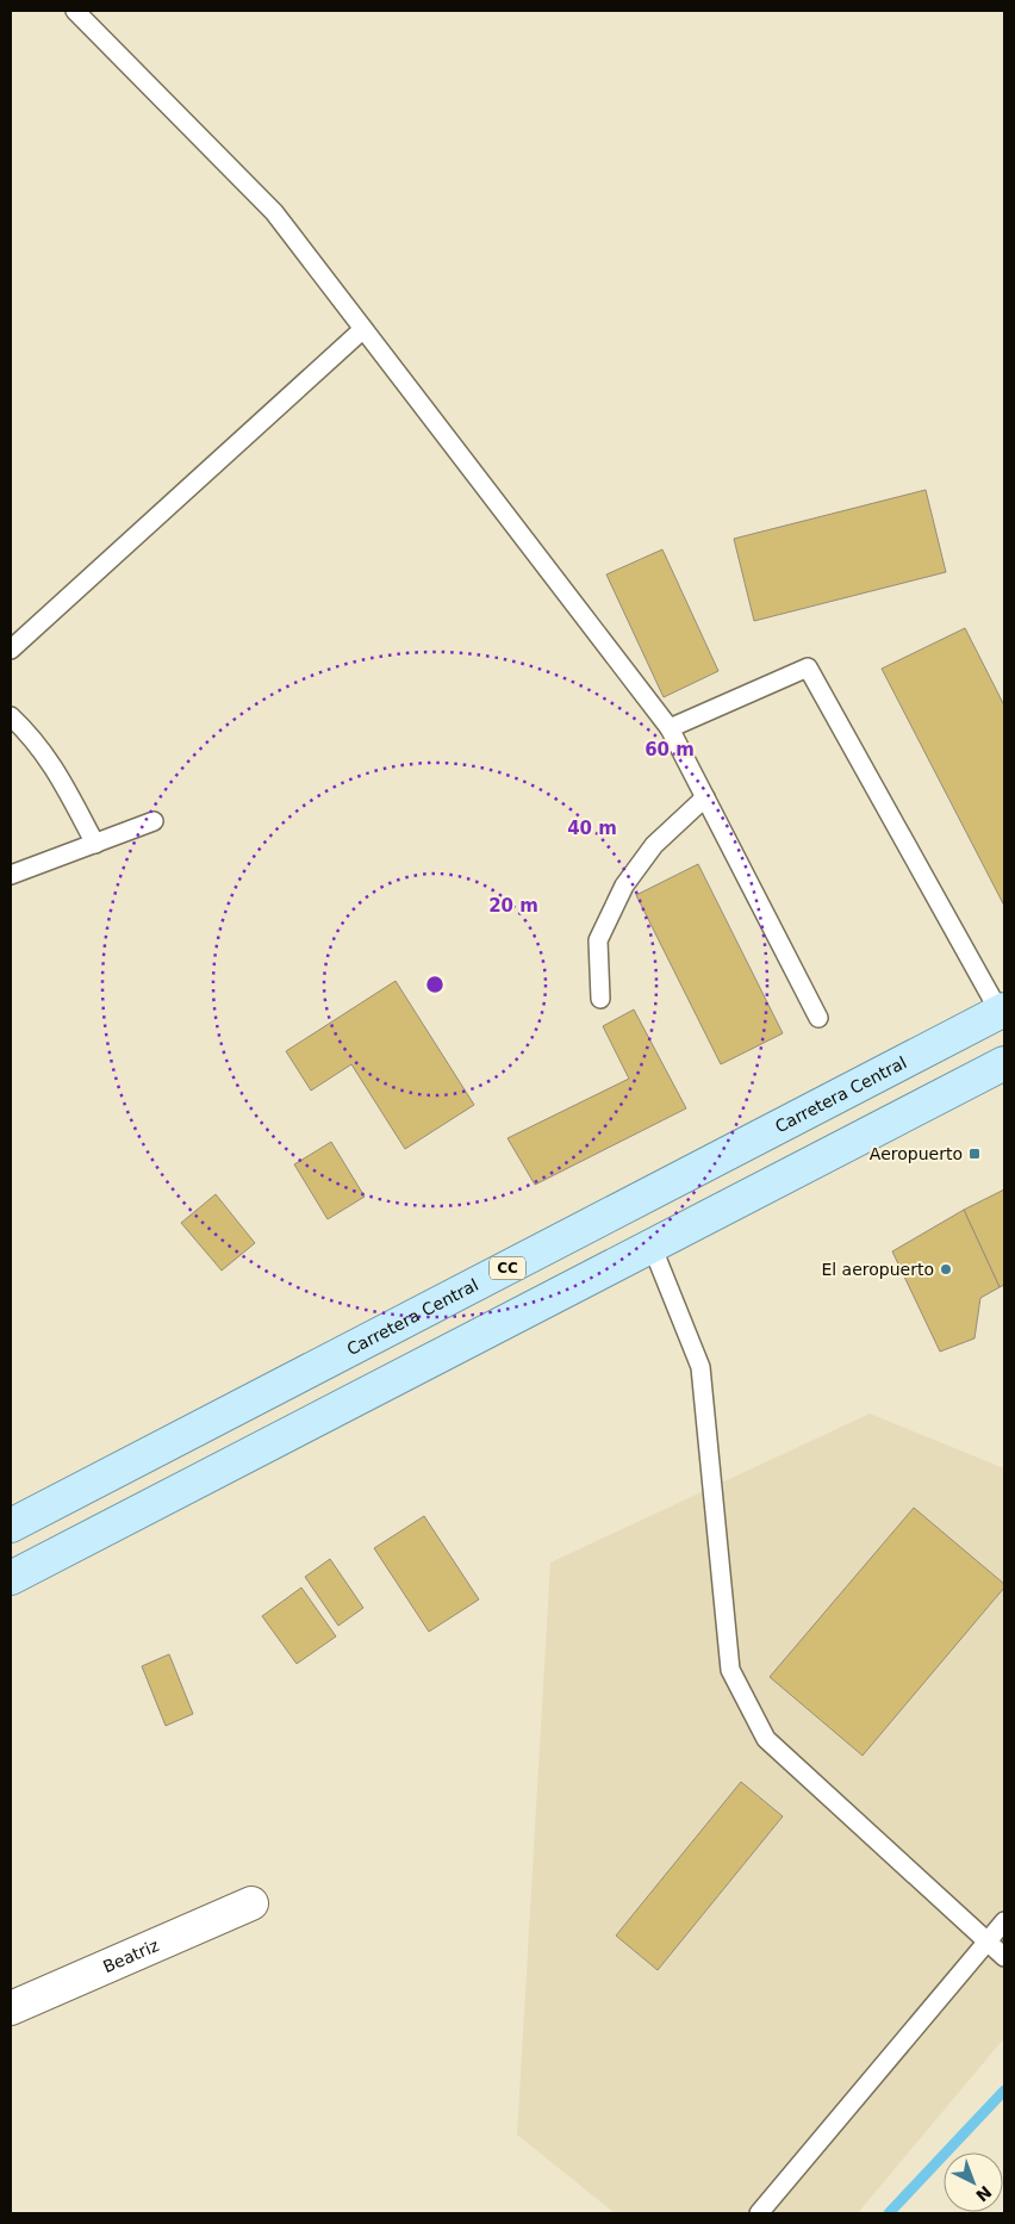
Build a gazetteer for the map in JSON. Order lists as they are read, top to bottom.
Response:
{
  "streets": {
    "main road": ["Carretera Central", "CC"],
    "street": ["Beatriz"]
  },
  "places": {
    "transit": ["Aeropuerto"],
    "other": ["El aeropuerto"]
  },
  "north": "bottom right",
  "rings": ["60 m", "40 m", "20 m"]
}
